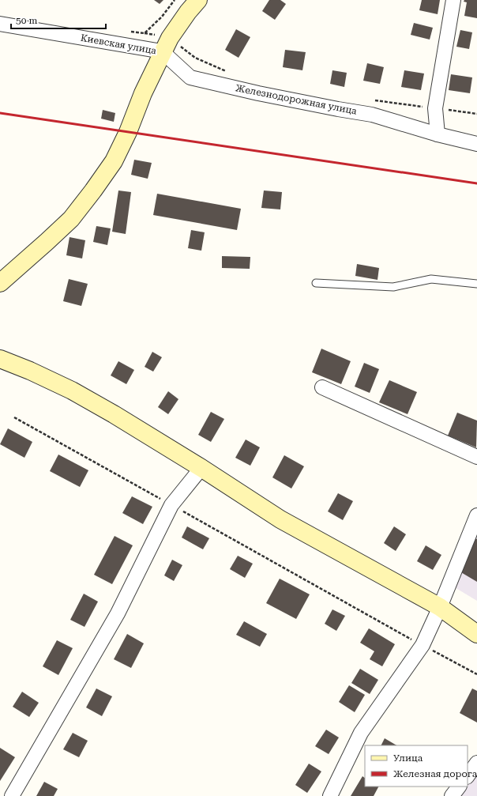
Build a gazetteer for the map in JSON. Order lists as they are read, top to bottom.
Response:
{
  "streets": {
    "street": ["Киевская улица", "Железнодорожная улица"]
  },
  "crossings": [
    ["Киевская улица", "Железнодорожная улица"]
  ],
  "legend": ["Улица", "Железная дорога"],
  "scale_bar": "50 m"
}
